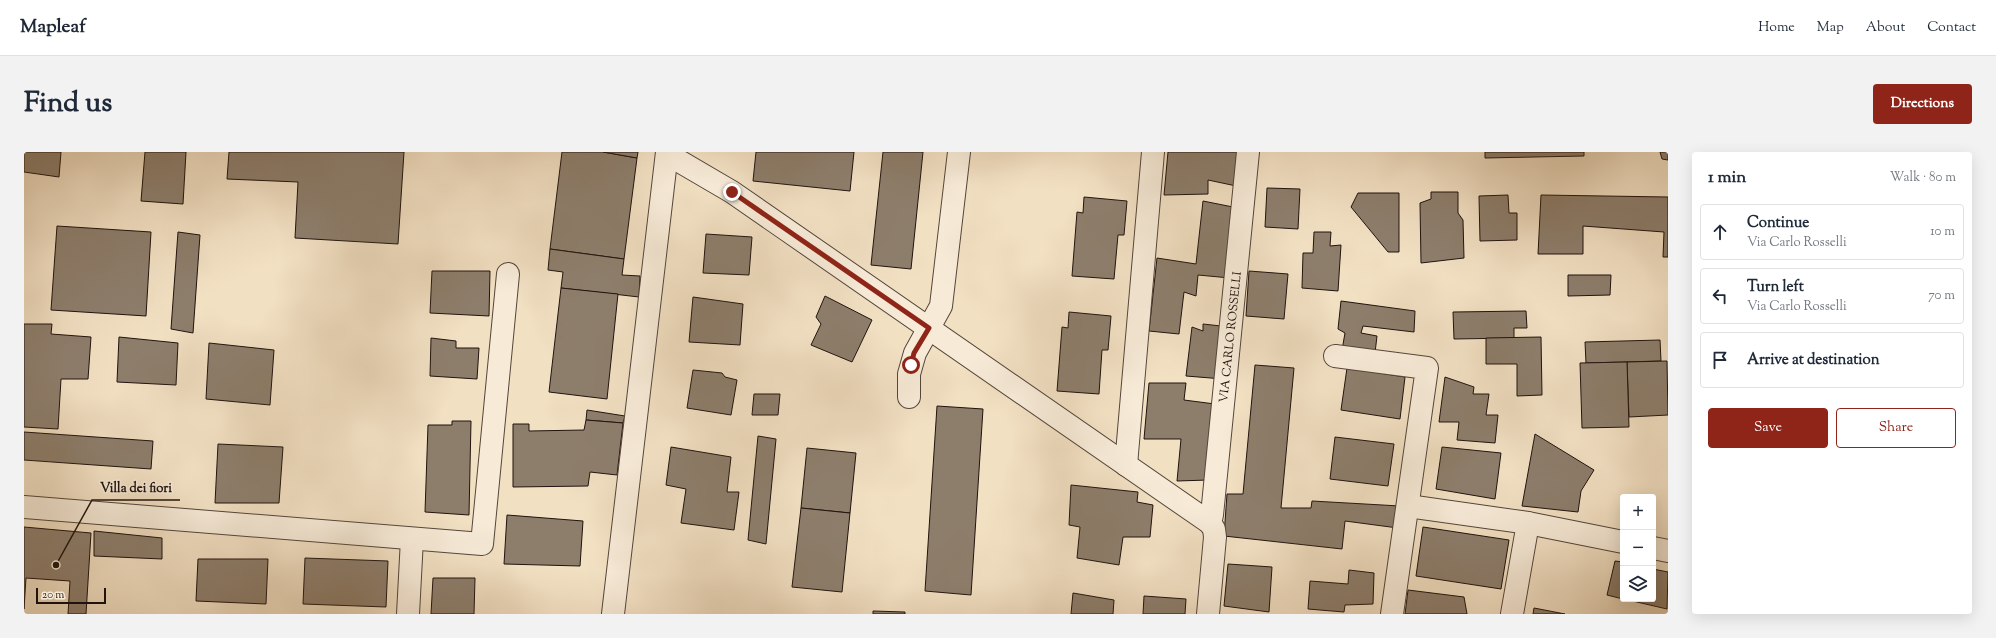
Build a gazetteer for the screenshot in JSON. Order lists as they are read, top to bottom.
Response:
{
  "streets": {
    "street": ["VIA CARLO ROSSELLI"]
  },
  "places": ["Villa dei fiori"],
  "scale_bar": "20 m",
  "page": {
    "header": "Mapleaf",
    "nav": [
      "Home",
      "Map",
      "About",
      "Contact"
    ],
    "title": "Find us",
    "buttons": [
      "Directions",
      ["Save", "Share"]
    ],
    "heading": ["1 min", "Walk · 80 m"],
    "list": [
      ["Continue", "Via Carlo Rosselli", "10 m"],
      ["Turn left", "Via Carlo Rosselli", "70 m"],
      "Arrive at destination"
    ],
    "map_buttons": ["+", "−"],
    "scale": "20 m"
  }
}
